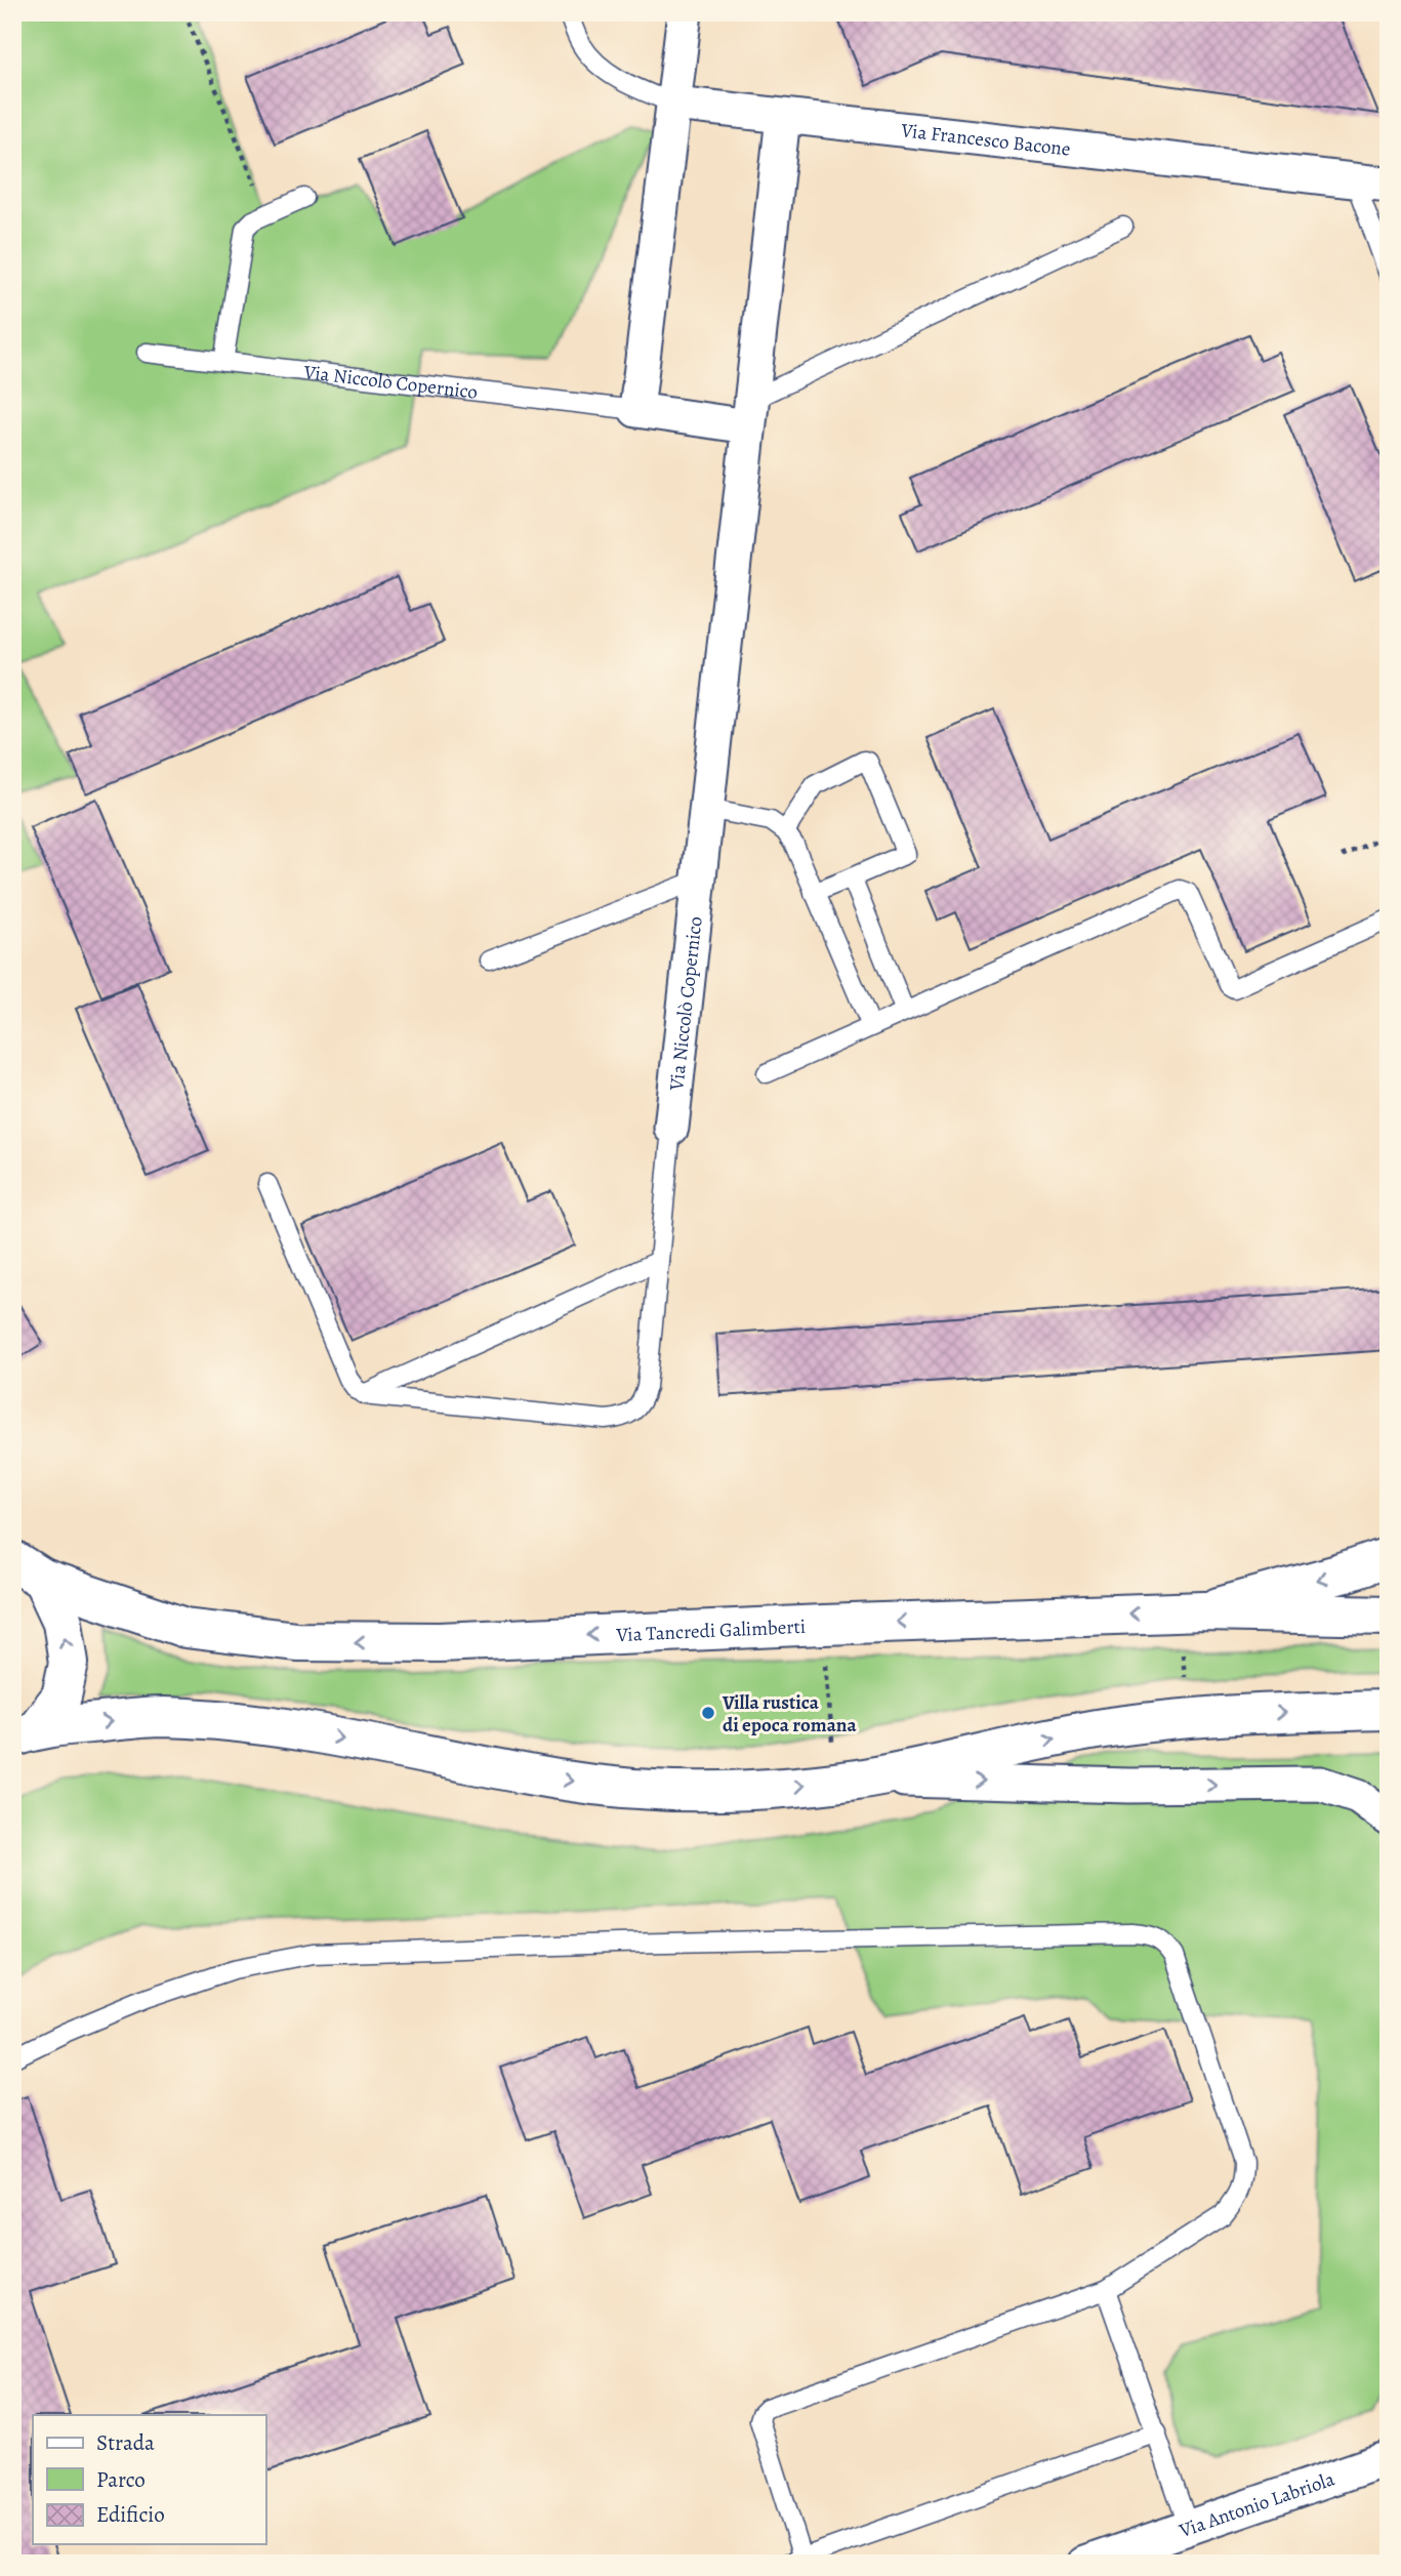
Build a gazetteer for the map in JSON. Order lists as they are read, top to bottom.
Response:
{
  "streets": {
    "main road": ["Via Tancredi Galimberti"],
    "street": ["Via Francesco Bacone", "Via Niccolò Copernico", "Via Antonio Labriola"]
  },
  "crossings": [
    ["Via Francesco Bacone", "Via Niccolò Copernico"]
  ],
  "places": ["Villa rustica di epoca romana"],
  "legend": ["Strada", "Parco", "Edificio"]
}
